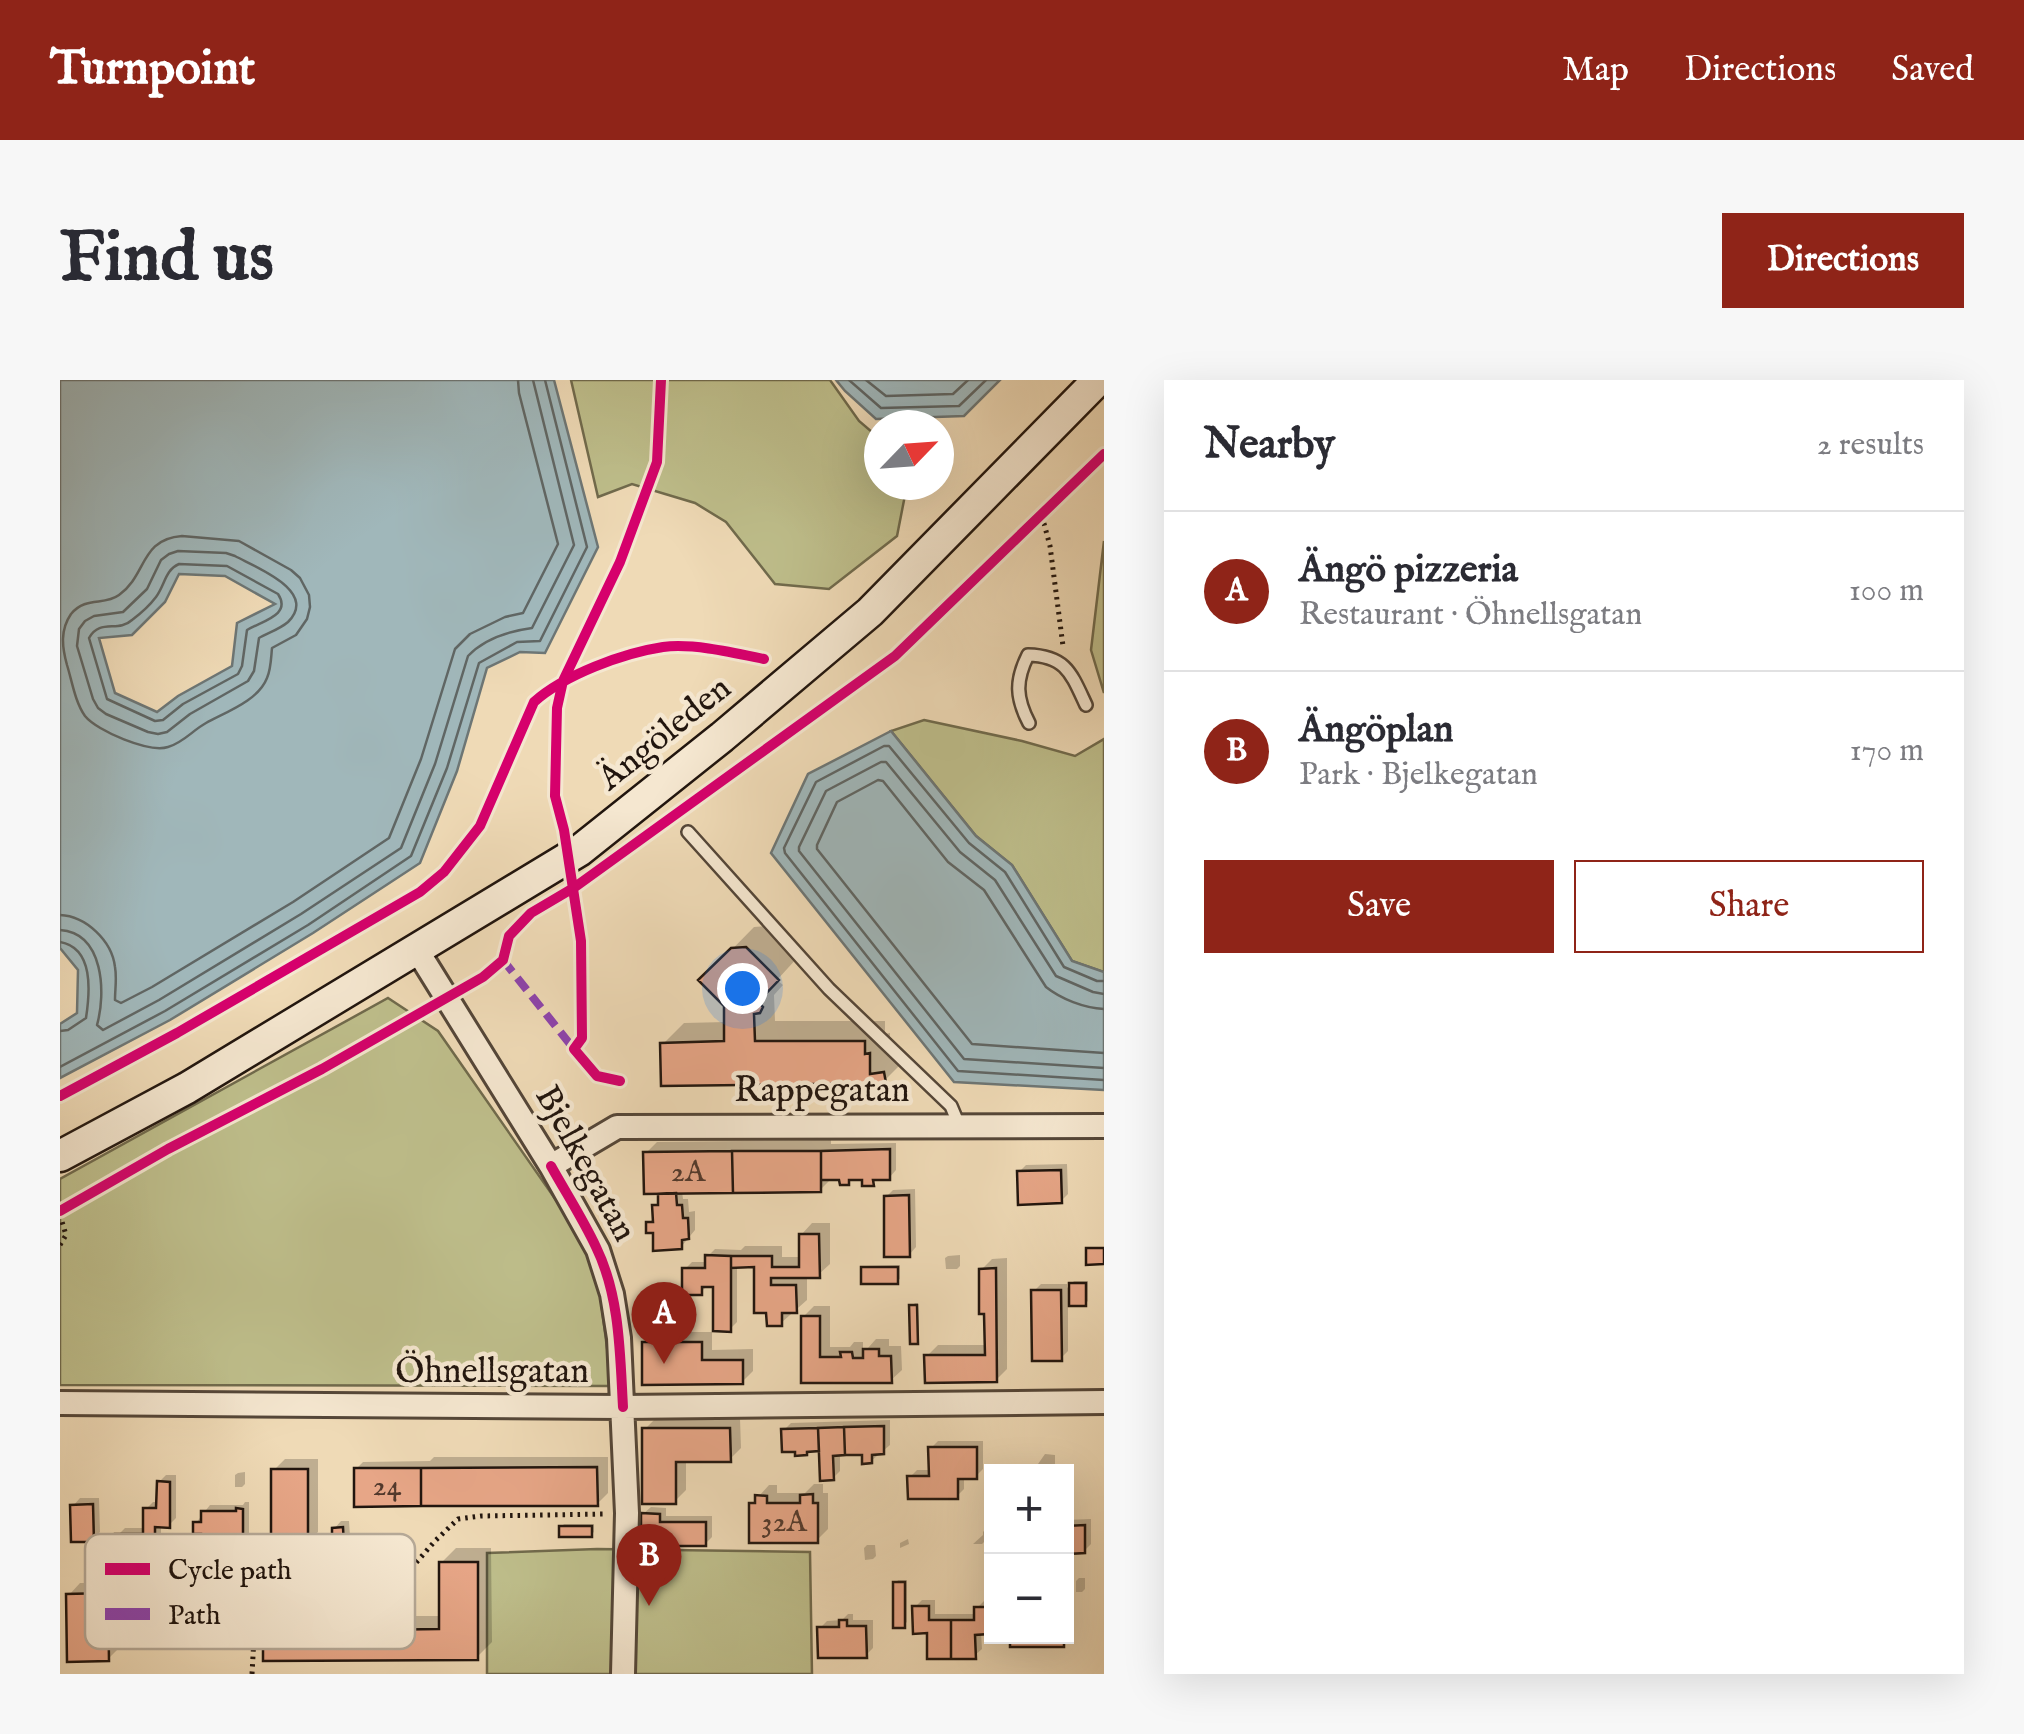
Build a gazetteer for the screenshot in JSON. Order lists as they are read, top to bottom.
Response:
{
  "streets": {
    "main road": ["Ängöleden"],
    "street": ["Rappegatan", "Bjelkegatan", "Öhnellsgatan"]
  },
  "crossings": [
    ["Ängöleden", "Bjelkegatan"],
    ["Rappegatan", "Bjelkegatan"],
    ["Bjelkegatan", "Öhnellsgatan"]
  ],
  "house_numbers": ["2A", "24", "32A"],
  "legend": ["Cycle path", "Path"],
  "north": "top right",
  "page": {
    "header": "Turnpoint",
    "nav": ["Map", "Directions", "Saved"],
    "buttons": [
      "Directions",
      ["Save", "Share"]
    ],
    "title": "Find us",
    "heading": ["Nearby", "2 results"],
    "list": [
      {
        "mark": "A",
        "name": "Ängö pizzeria",
        "note": "Restaurant · Öhnellsgatan",
        "value": "100 m"
      },
      {
        "mark": "B",
        "name": "Ängöplan",
        "note": "Park · Bjelkegatan",
        "value": "170 m"
      }
    ],
    "pins": ["A", "B"],
    "map_buttons": ["+", "−"]
  }
}
